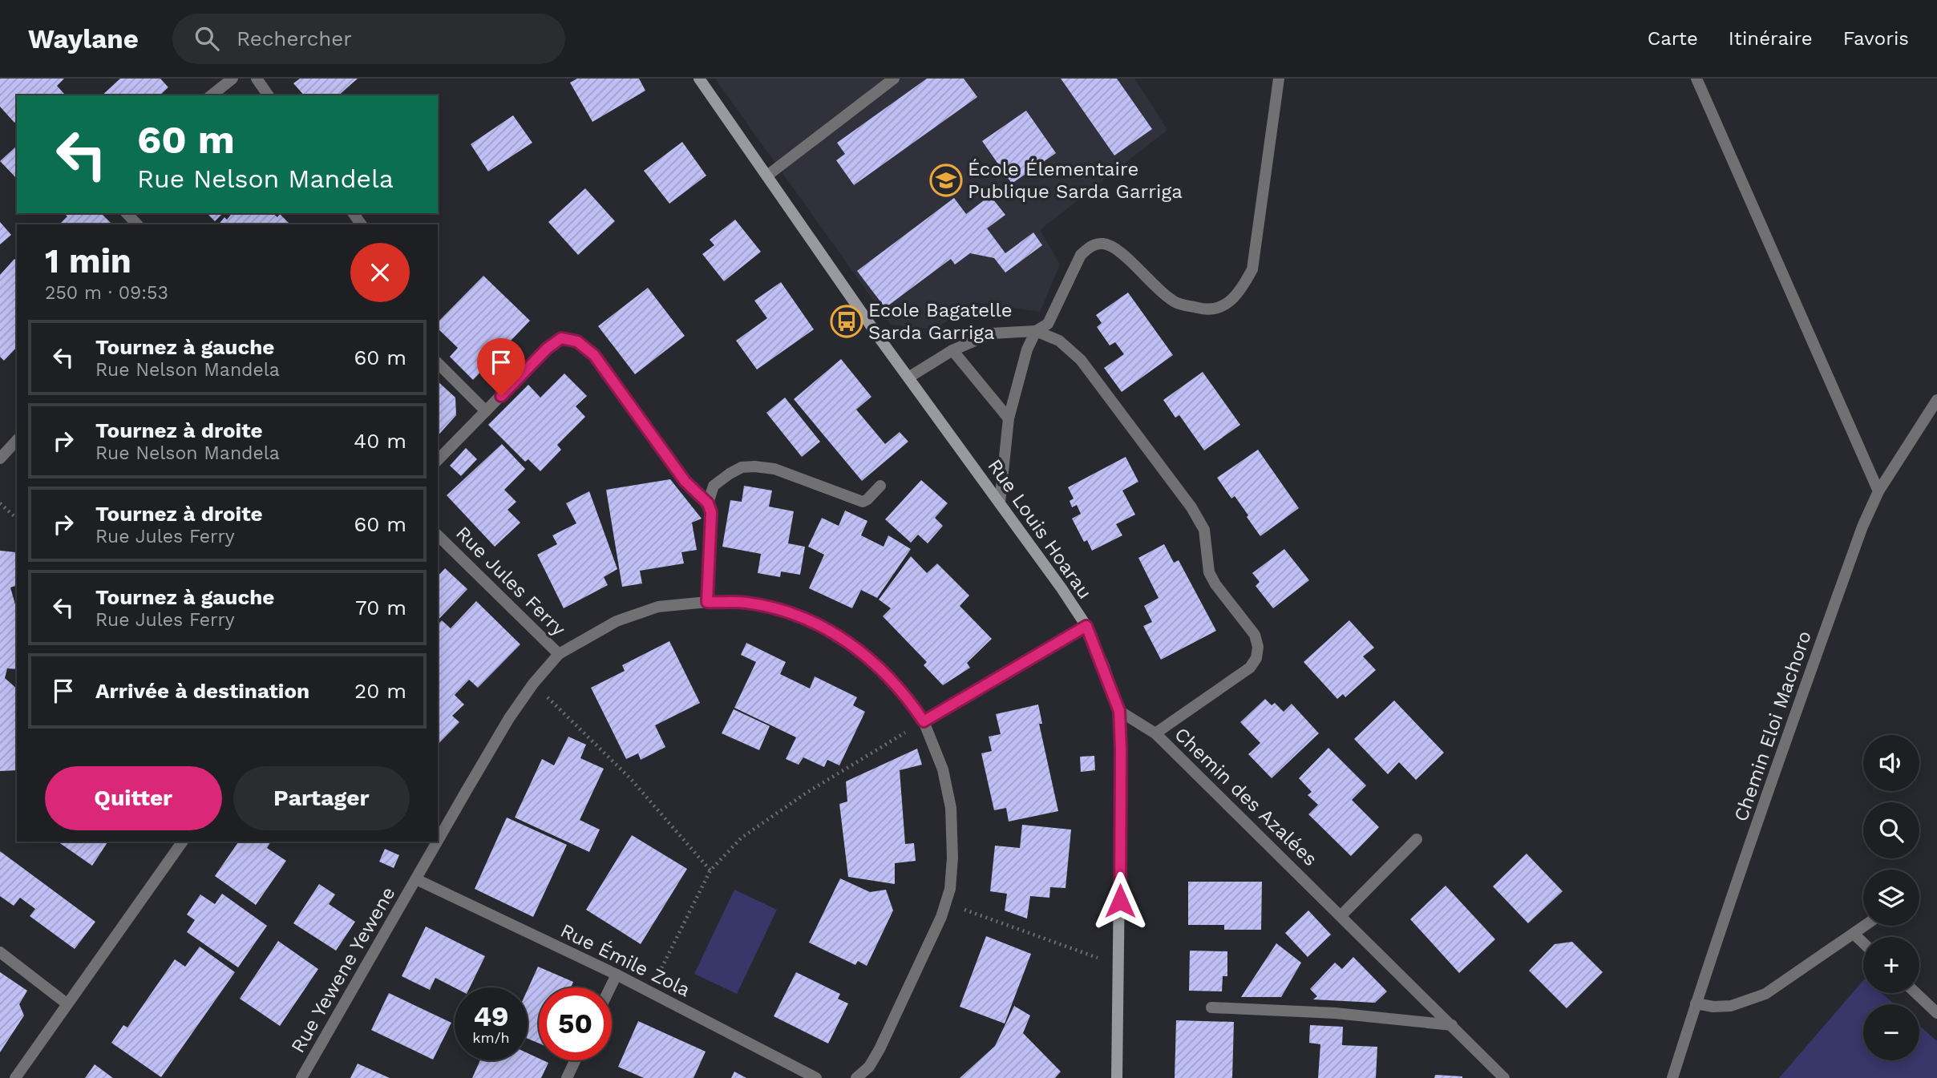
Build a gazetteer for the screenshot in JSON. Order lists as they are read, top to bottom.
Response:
{
  "streets": {
    "main road": ["Rue Louis Hoarau"],
    "street": [
      "Rue Jules Ferry",
      "Chemin Eloi Machoro",
      "Chemin des Azalées",
      "Rue Émile Zola",
      "Rue Yewene Yewene"
    ]
  },
  "crossings": [
    ["Rue Louis Hoarau", "Chemin des Azalées"],
    ["Rue Jules Ferry", "Rue Yewene Yewene"],
    ["Rue Émile Zola", "Rue Yewene Yewene"]
  ],
  "places": {
    "school or university": ["École Élementaire Publique Sarda Garriga"],
    "bus stop": ["Ecole Bagatelle Sarda Garriga"]
  },
  "page": {
    "header": "Waylane",
    "search": "Rechercher",
    "nav": ["Carte", "Itinéraire", "Favoris"],
    "turn": ["60 m", "Rue Nelson Mandela"],
    "heading": ["1 min", "250 m · 09:53"],
    "list": [
      {
        "name": "Tournez à gauche",
        "note": "Rue Nelson Mandela",
        "value": "60 m"
      },
      {
        "name": "Tournez à droite",
        "note": "Rue Nelson Mandela",
        "value": "40 m"
      },
      {
        "name": "Tournez à droite",
        "note": "Rue Jules Ferry",
        "value": "60 m"
      },
      {
        "name": "Tournez à gauche",
        "note": "Rue Jules Ferry",
        "value": "70 m"
      },
      {
        "name": "Arrivée à destination",
        "value": "20 m"
      }
    ],
    "map_buttons": ["+", "−"],
    "buttons": ["Quitter", "Partager"],
    "speed": "49 km/h",
    "limit": "50"
  }
}
